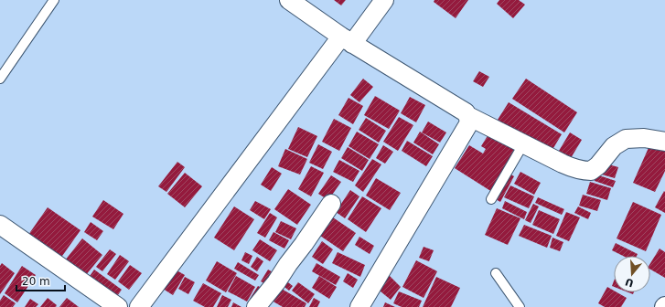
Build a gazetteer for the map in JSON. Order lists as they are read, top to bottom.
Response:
{
  "scale_bar": "20 m",
  "north": "bottom"
}
